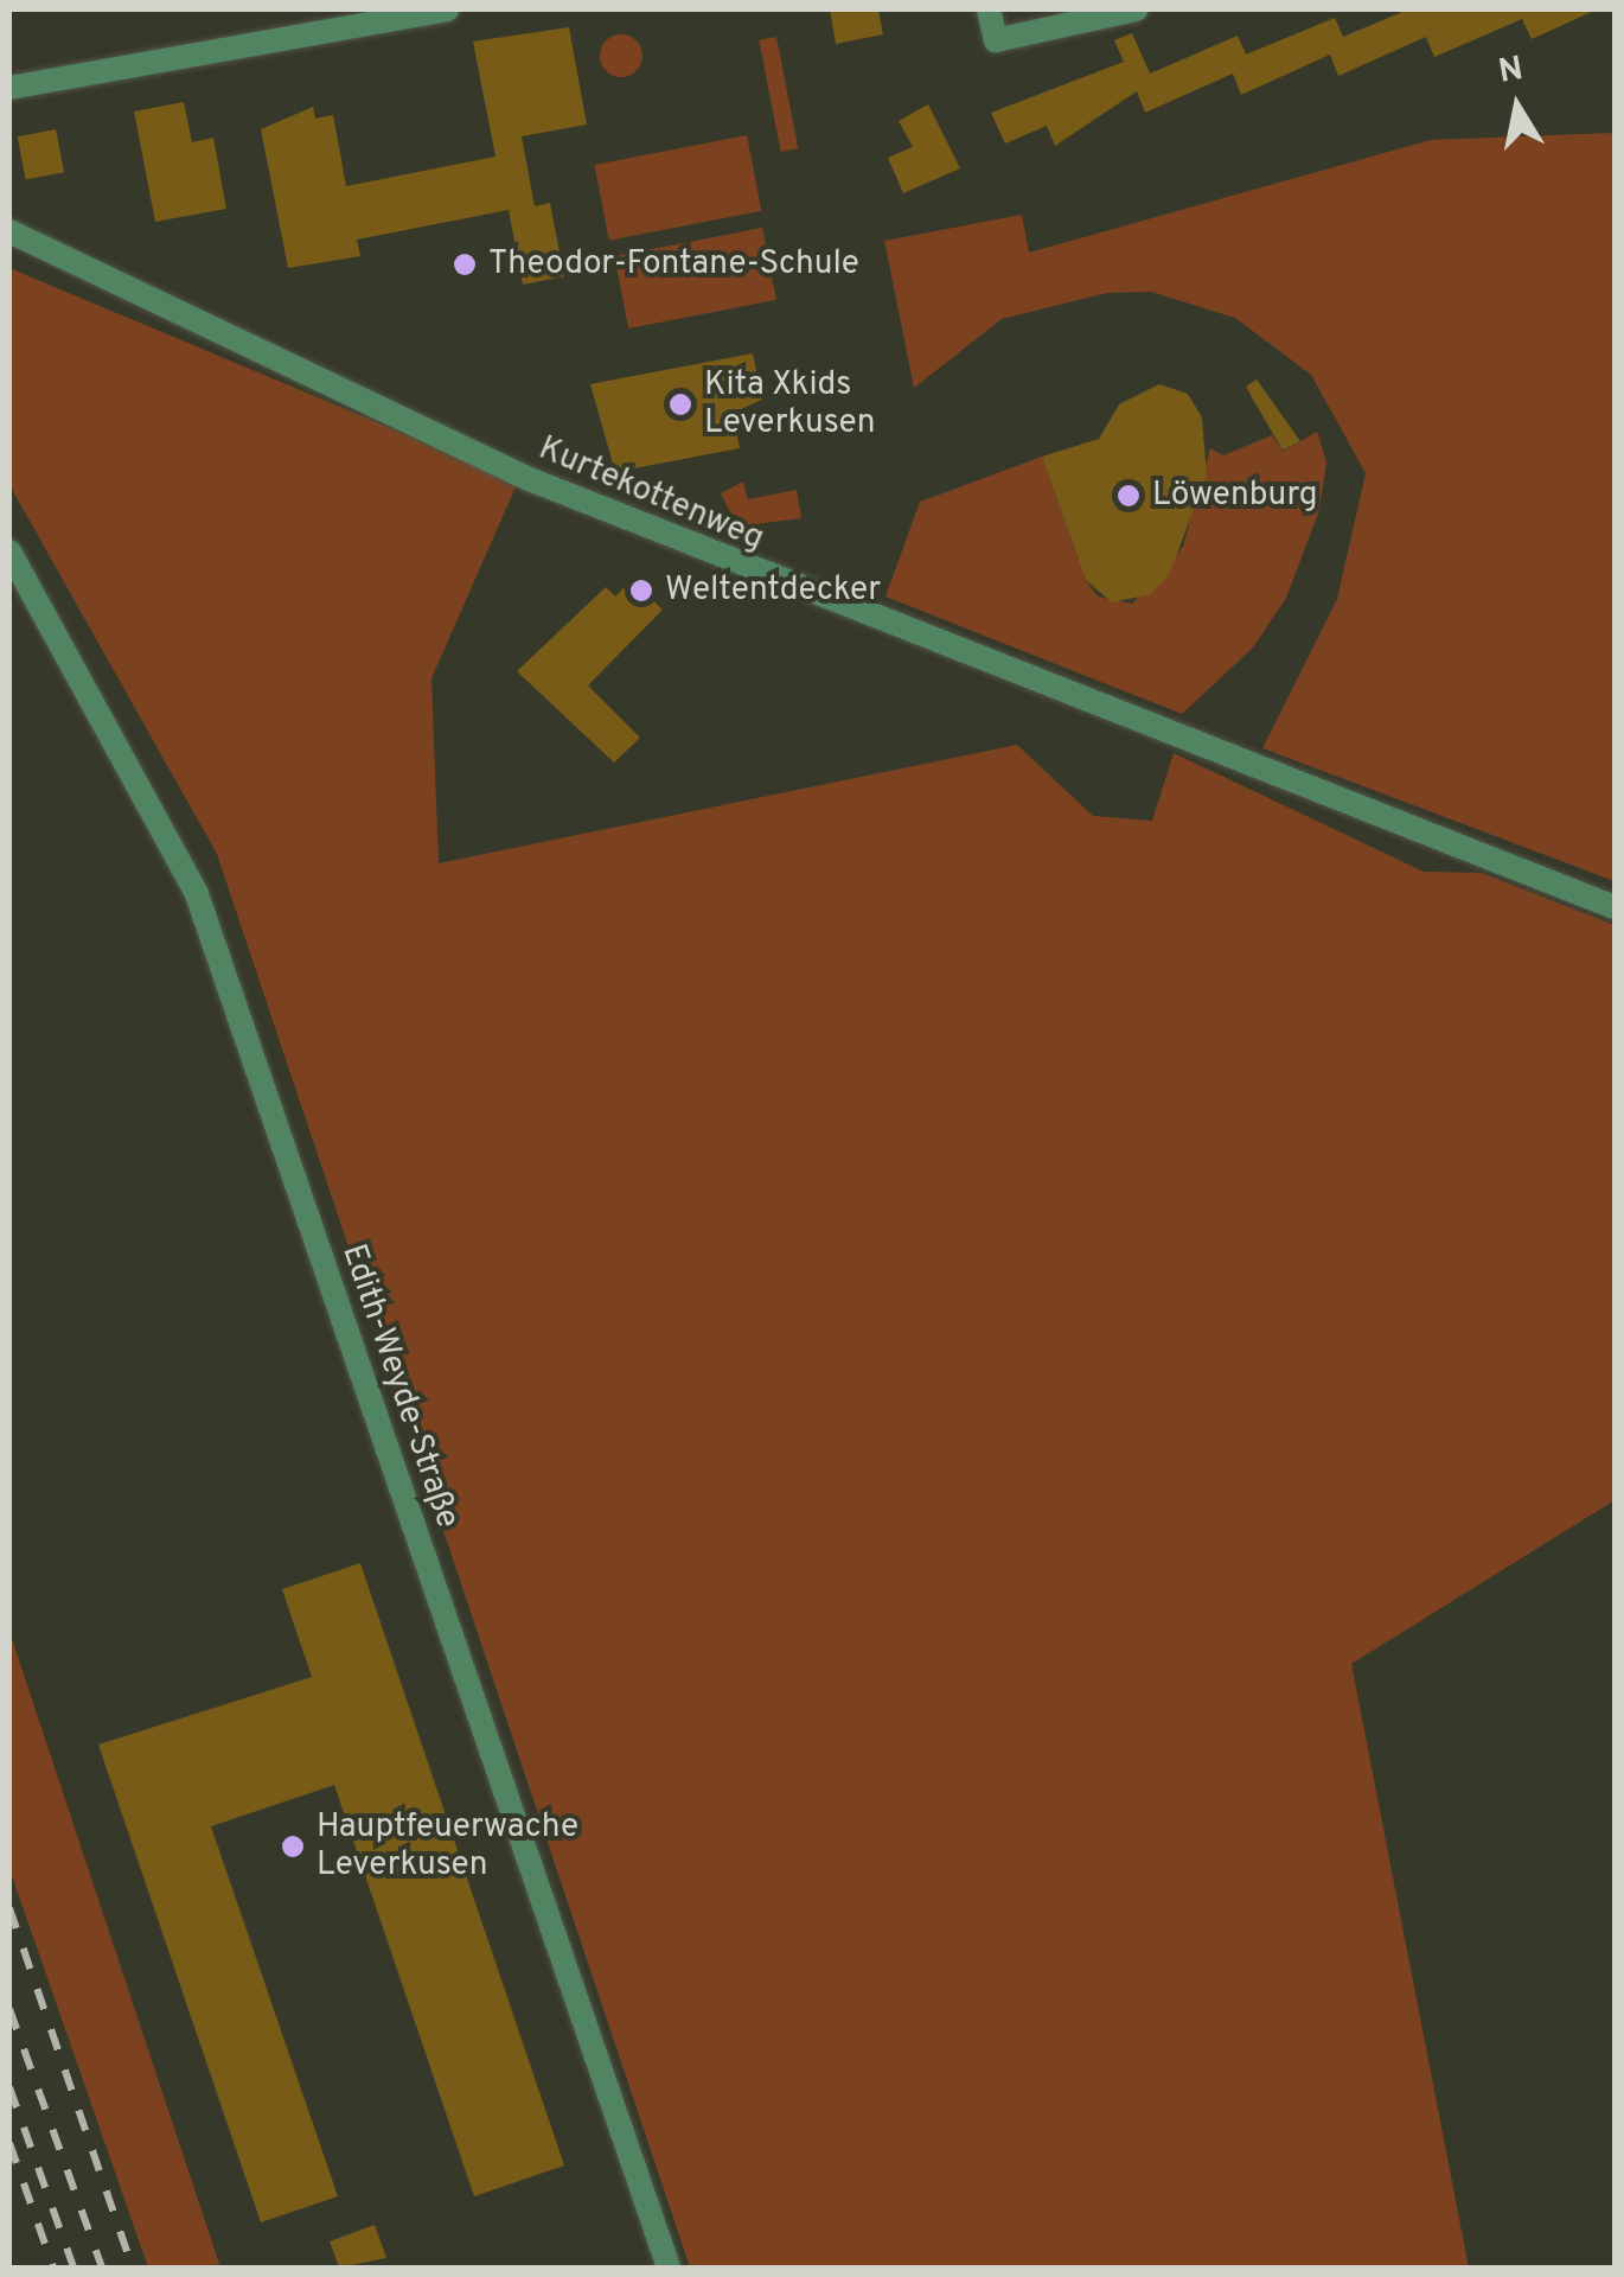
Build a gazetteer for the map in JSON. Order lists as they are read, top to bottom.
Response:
{
  "streets": {
    "street": ["Kurtekottenweg", "Edith-Weyde-Straße"]
  },
  "places": [
    "Theodor-Fontane-Schule",
    "Kita Xkids Leverkusen",
    "Löwenburg",
    "Weltentdecker",
    "Hauptfeuerwache Leverkusen"
  ],
  "north": "top"
}
